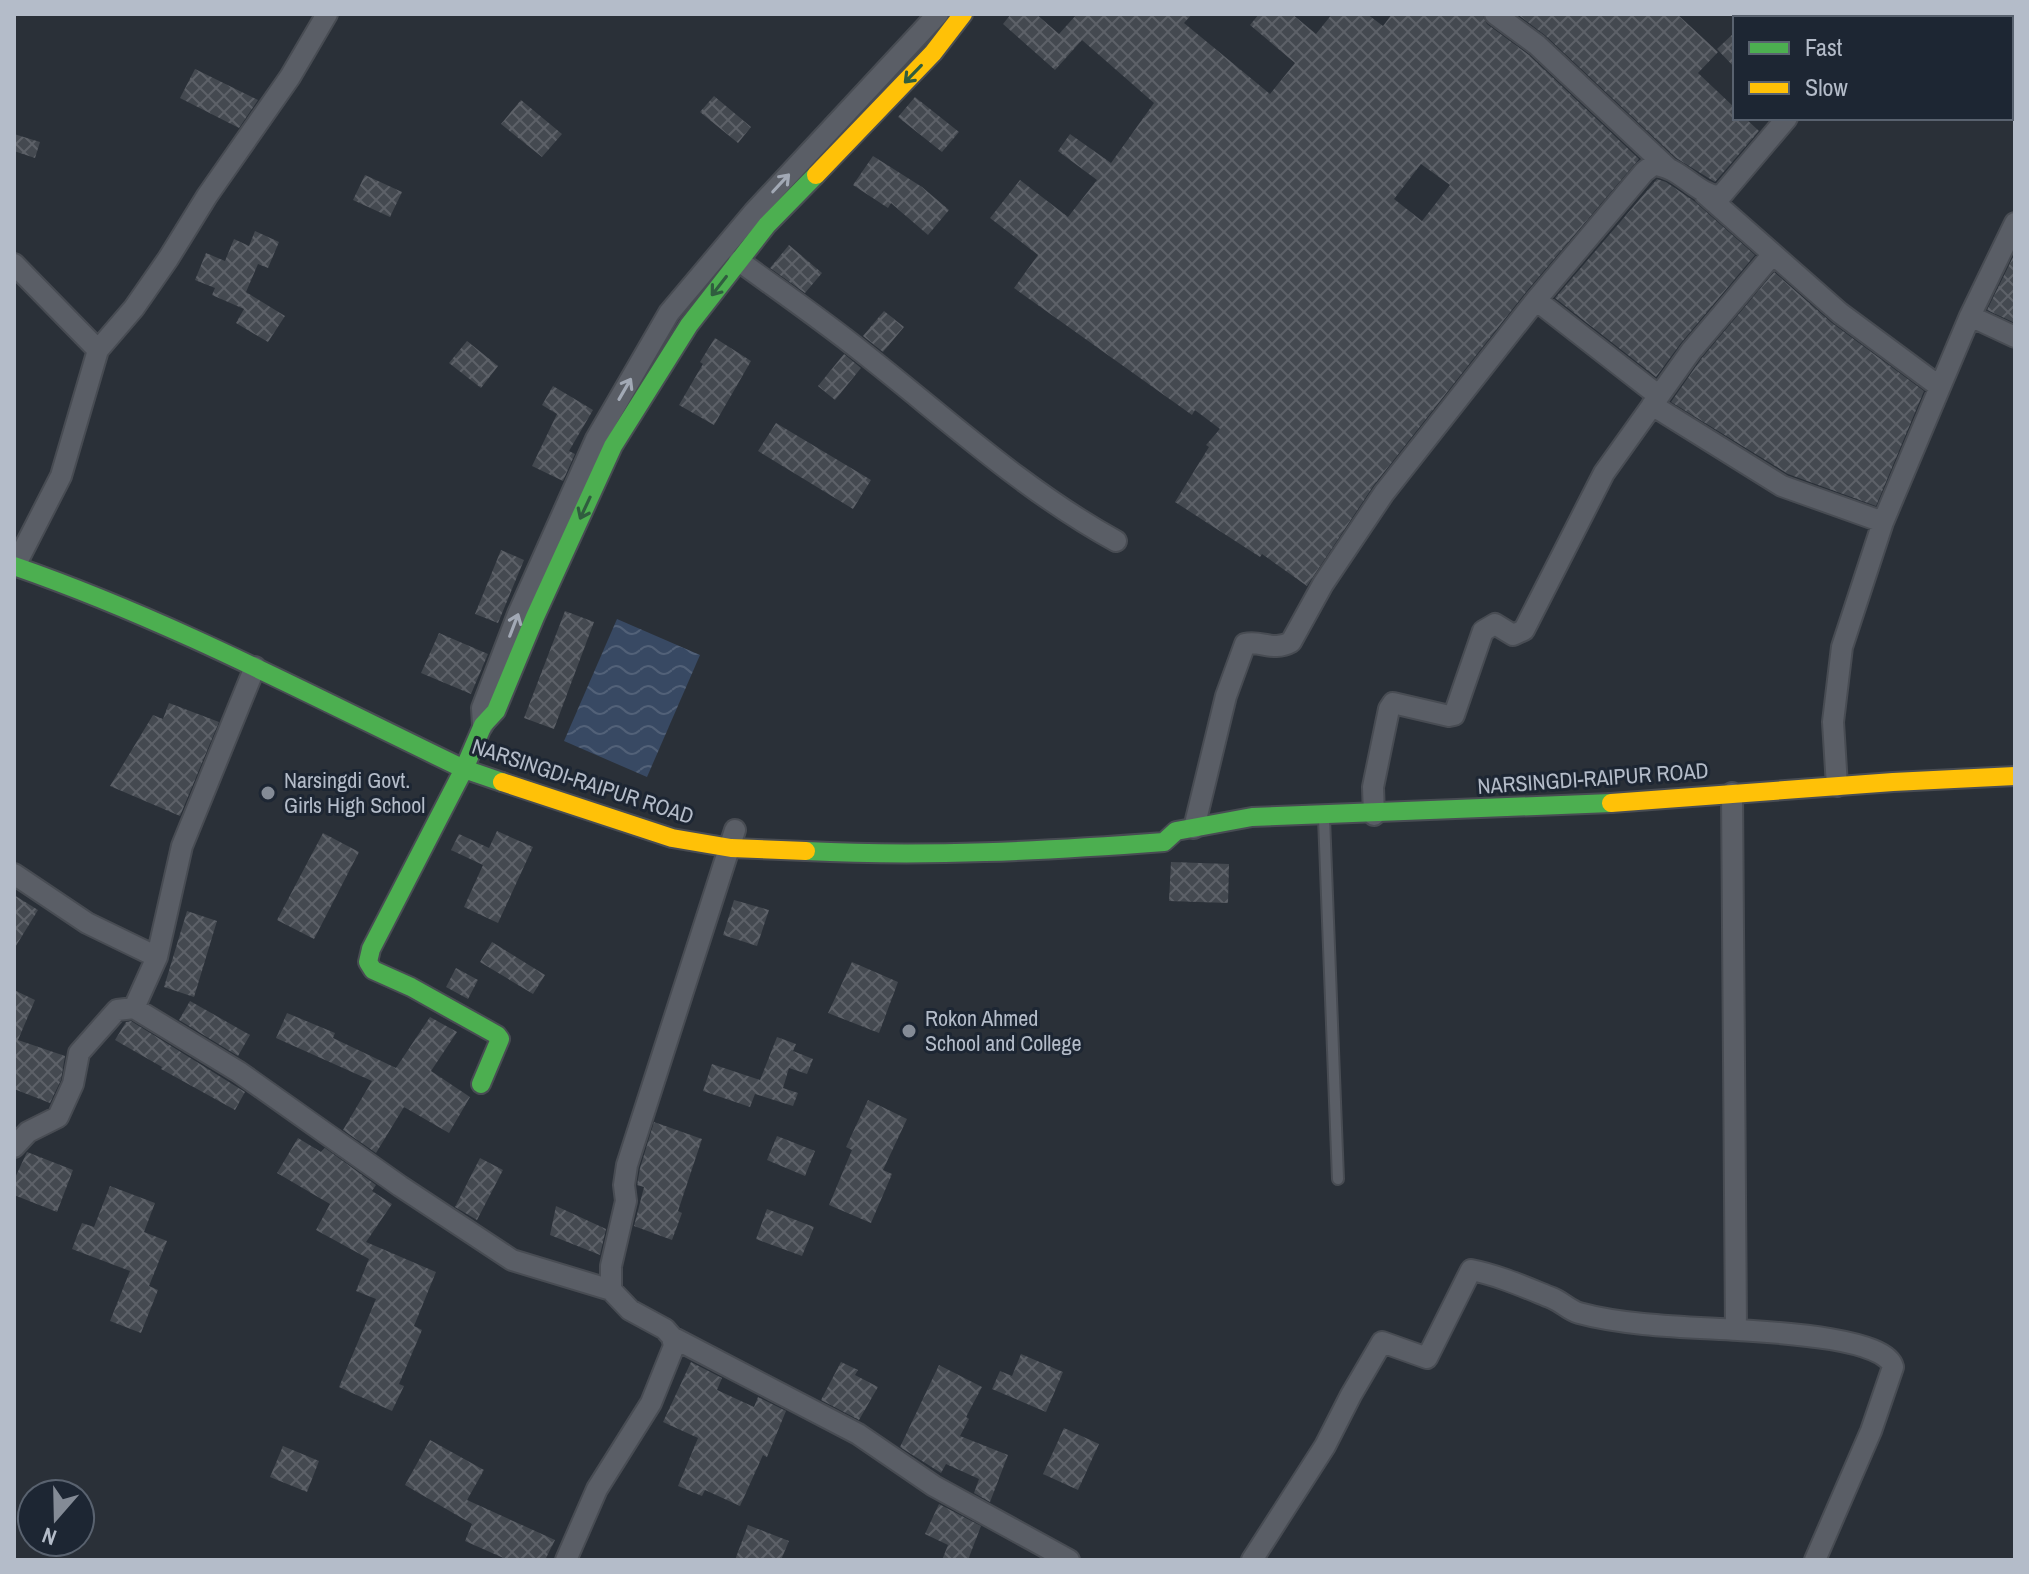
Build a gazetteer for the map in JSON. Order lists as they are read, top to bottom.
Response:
{
  "streets": {
    "main road": ["NARSINGDI-RAIPUR ROAD"]
  },
  "places": ["Narsingdi Govt. Girls High School", "Rokon Ahmed School and College"],
  "legend": ["Fast", "Slow"],
  "north": "bottom"
}
